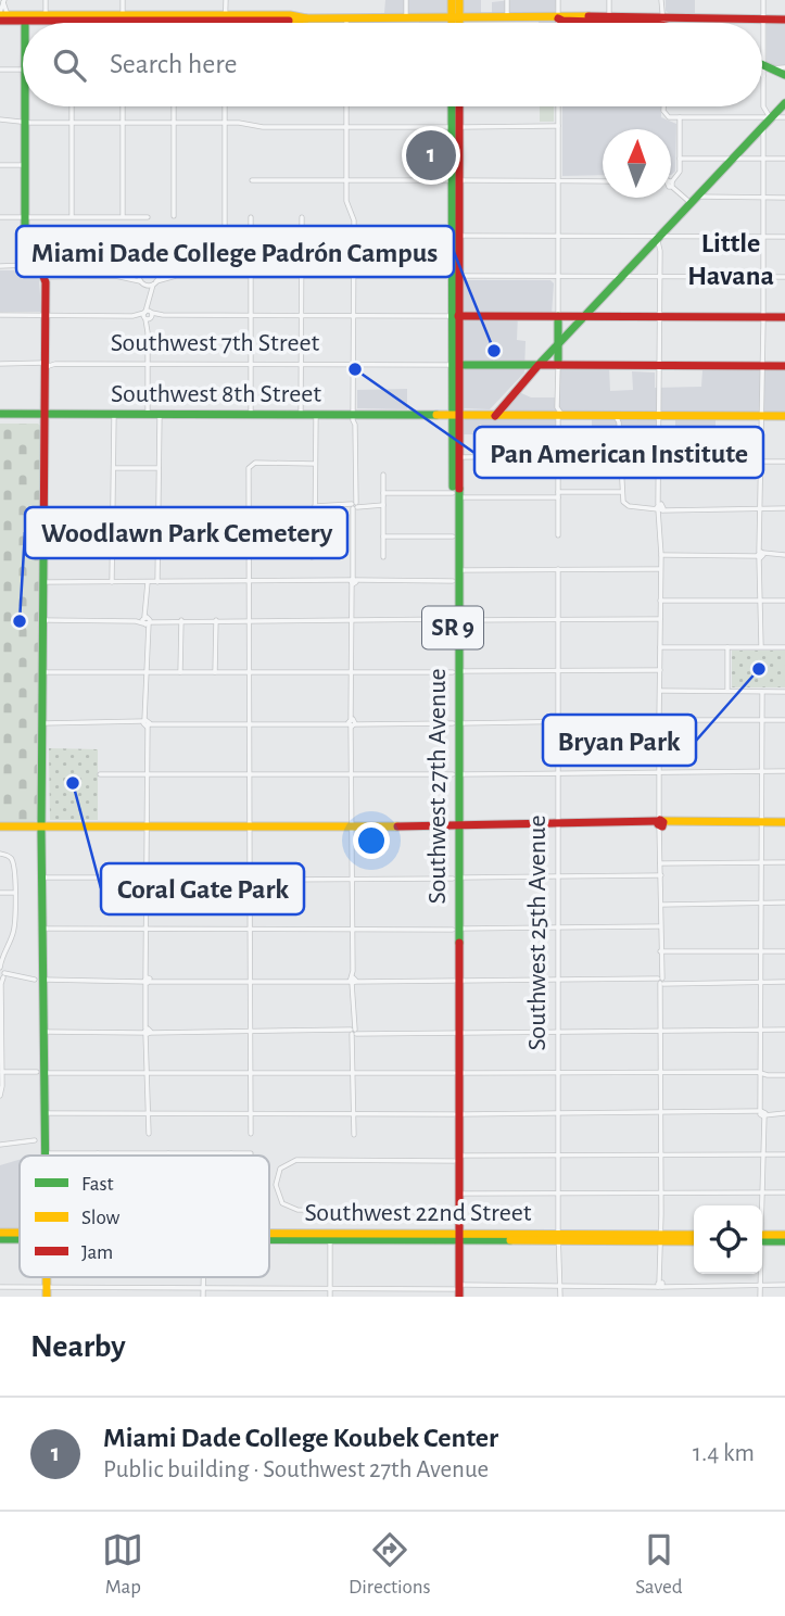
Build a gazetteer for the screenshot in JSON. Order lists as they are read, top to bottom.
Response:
{
  "streets": {
    "main road": [
      "Southwest 7th Street",
      "Southwest 8th Street",
      "SR 9",
      "Southwest 27th Avenue",
      "Southwest 22nd Street"
    ],
    "street": ["Southwest 25th Avenue"]
  },
  "crossings": [
    ["Southwest 7th Street", "Southwest 27th Avenue"],
    ["Southwest 8th Street", "Southwest 27th Avenue"],
    ["Southwest 27th Avenue", "Southwest 22nd Street"],
    ["Southwest 25th Avenue", "Southwest 22nd Street"]
  ],
  "districts": ["Little Havana"],
  "places": [
    "Miami Dade College Padrón Campus",
    "Pan American Institute",
    "Woodlawn Park Cemetery",
    "Bryan Park",
    "Coral Gate Park"
  ],
  "legend": ["Fast", "Slow", "Jam"],
  "north": "top",
  "page": {
    "search": "Search here",
    "pins": "1",
    "heading": "Nearby",
    "list": [
      {
        "mark": "1",
        "name": "Miami Dade College Koubek Center",
        "note": "Public building · Southwest 27th Avenue",
        "value": "1.4 km"
      }
    ],
    "nav": ["Map", "Directions", "Saved"]
  }
}
